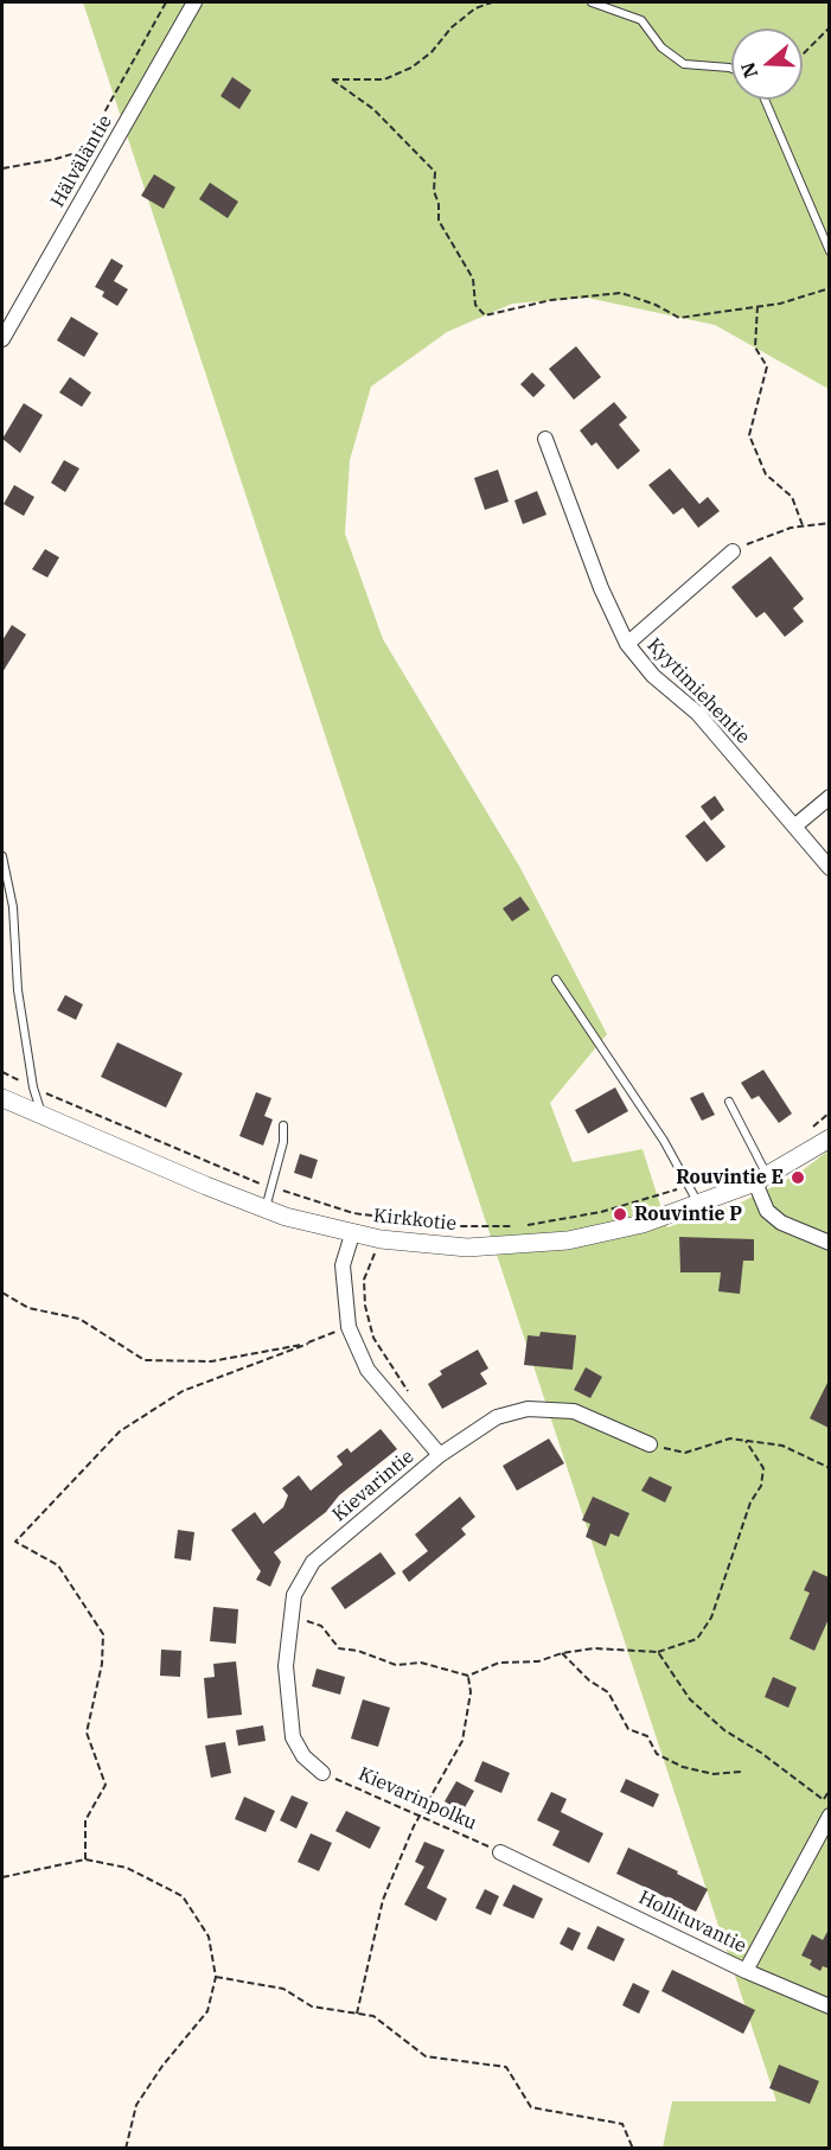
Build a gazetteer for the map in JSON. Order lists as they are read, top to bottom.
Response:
{
  "streets": {
    "street": [
      "Hälväläntie",
      "Kyytimiehentie",
      "Kirkkotie",
      "Kievarintie",
      "Hollituvantie"
    ],
    "path": ["Kievarinpolku"]
  },
  "crossings": [
    ["Kirkkotie", "Kievarintie"],
    ["Kievarintie", "Kievarinpolku"],
    ["Kievarinpolku", "Hollituvantie"]
  ],
  "places": ["Rouvintie E", "Rouvintie P"],
  "north": "left"
}
